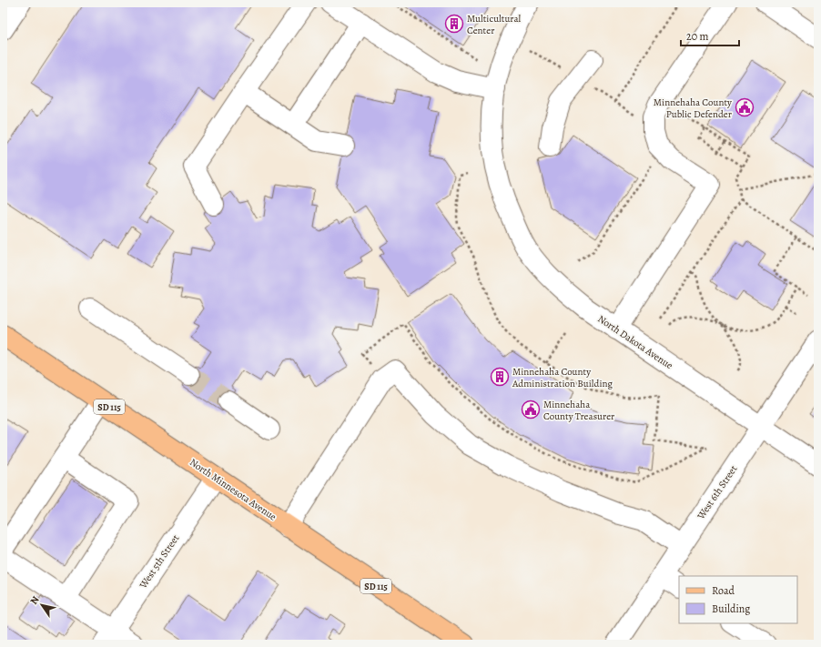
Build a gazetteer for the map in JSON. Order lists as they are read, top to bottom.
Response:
{
  "streets": {
    "main road": ["SD 115", "North Minnesota Avenue"],
    "street": ["North Dakota Avenue", "West 6th Street", "West 5th Street"]
  },
  "crossings": [
    ["North Dakota Avenue", "West 6th Street"],
    ["North Minnesota Avenue", "West 5th Street"]
  ],
  "places": {
    "building": ["Multicultural Center", "Minnehaha County Administration Building"],
    "public building": ["Minnehaha County Public Defender", "Minnehaha County Treasurer"]
  },
  "legend": ["Road", "Building"],
  "scale_bar": "20 m",
  "north": "top left"
}
